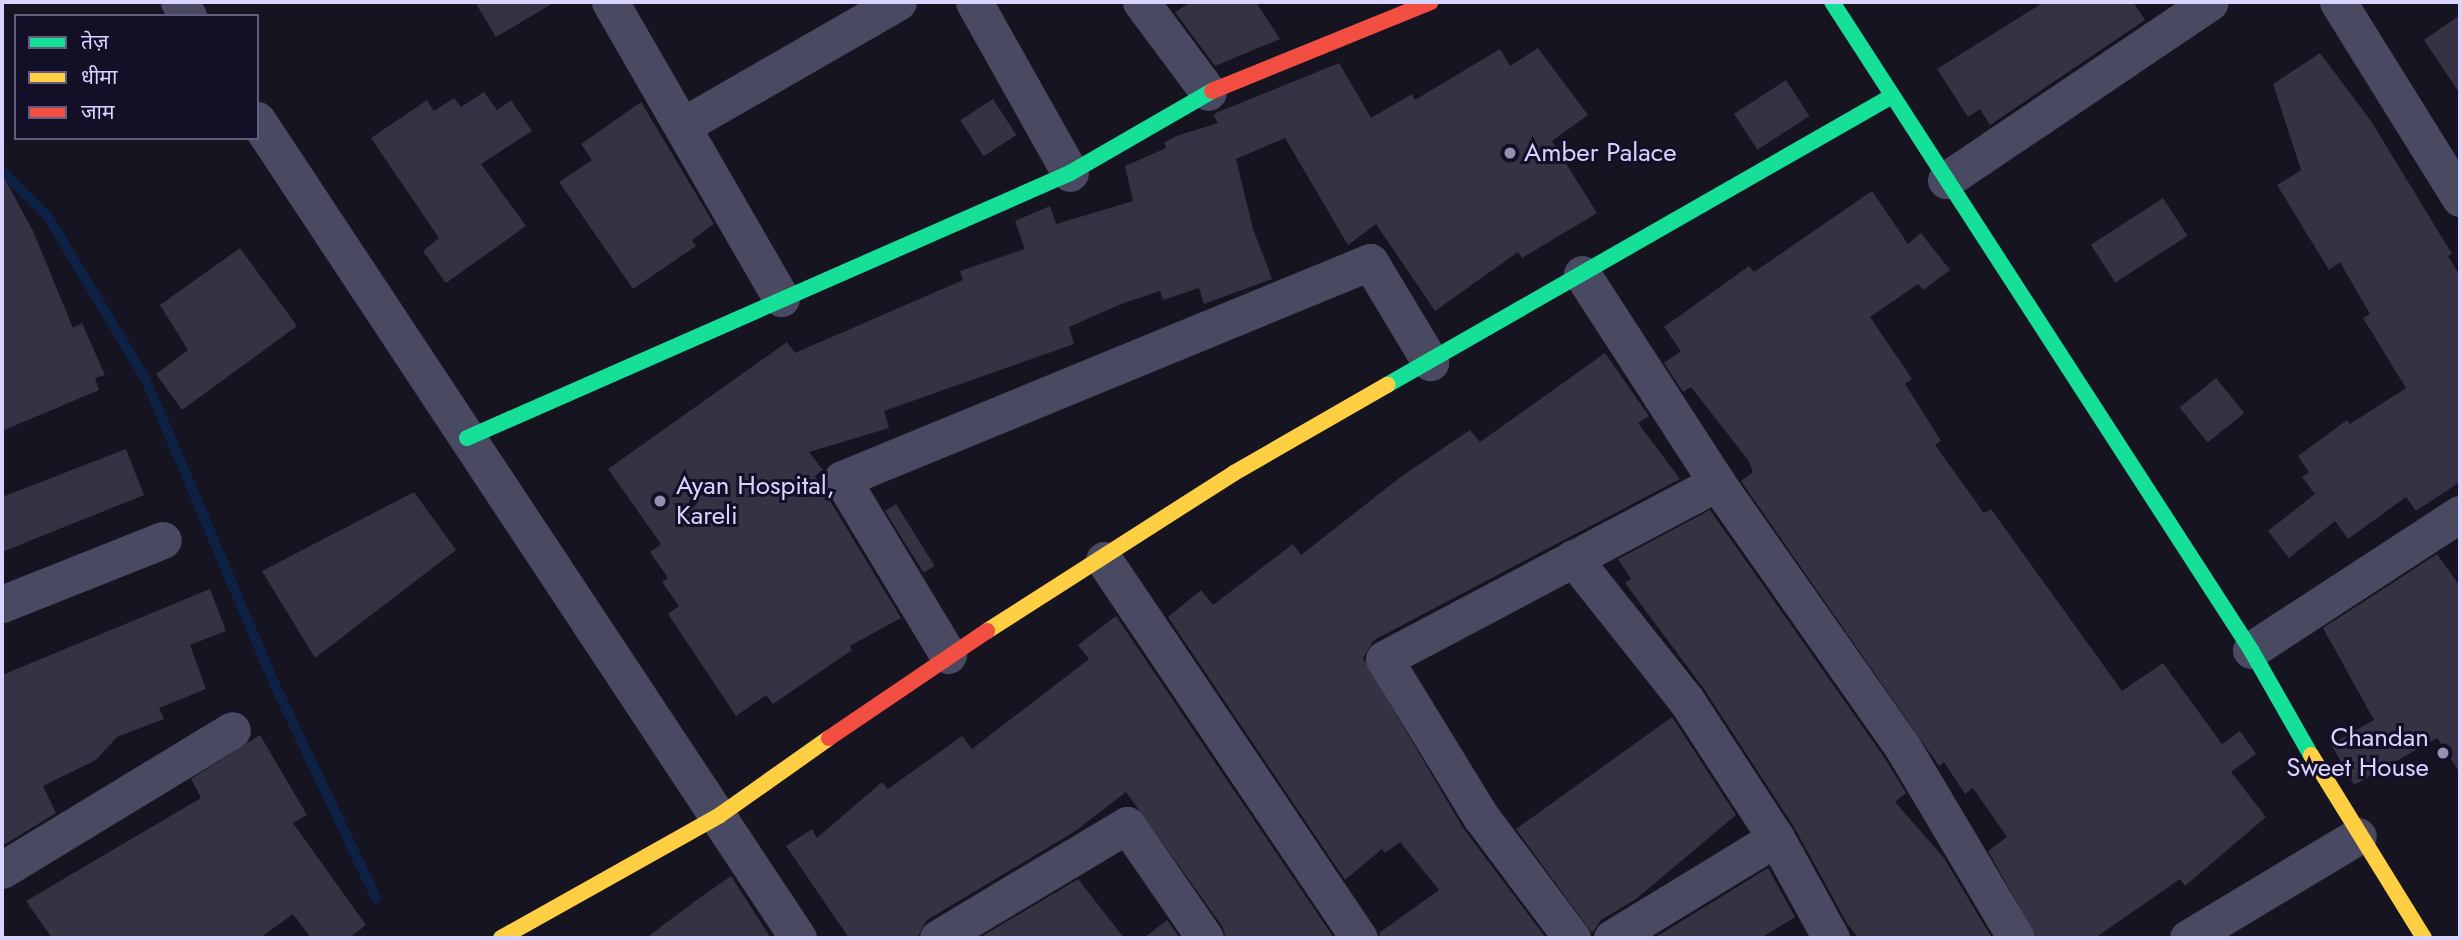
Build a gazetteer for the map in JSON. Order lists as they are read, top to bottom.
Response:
{
  "places": ["Amber Palace", "Ayan Hospital, Kareli", "Chandan Sweet House"],
  "legend": ["तेज़", "धीमा", "जाम"]
}
